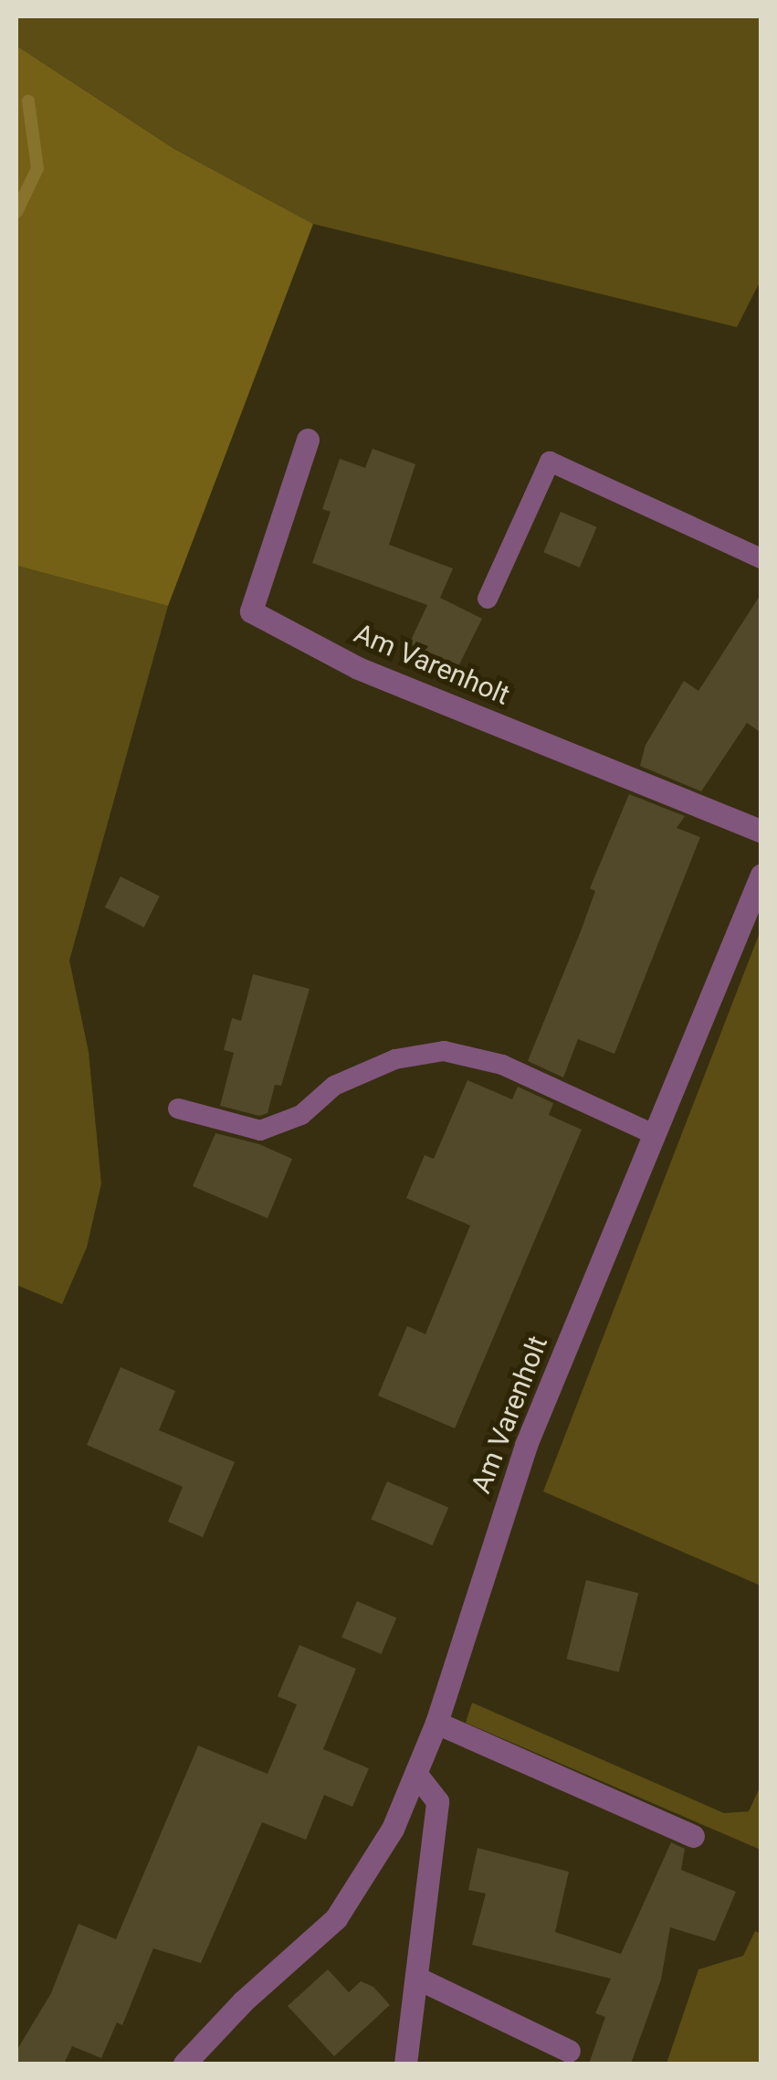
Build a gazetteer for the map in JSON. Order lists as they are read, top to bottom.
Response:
{
  "streets": {
    "street": ["Am Varenholt"]
  }
}
